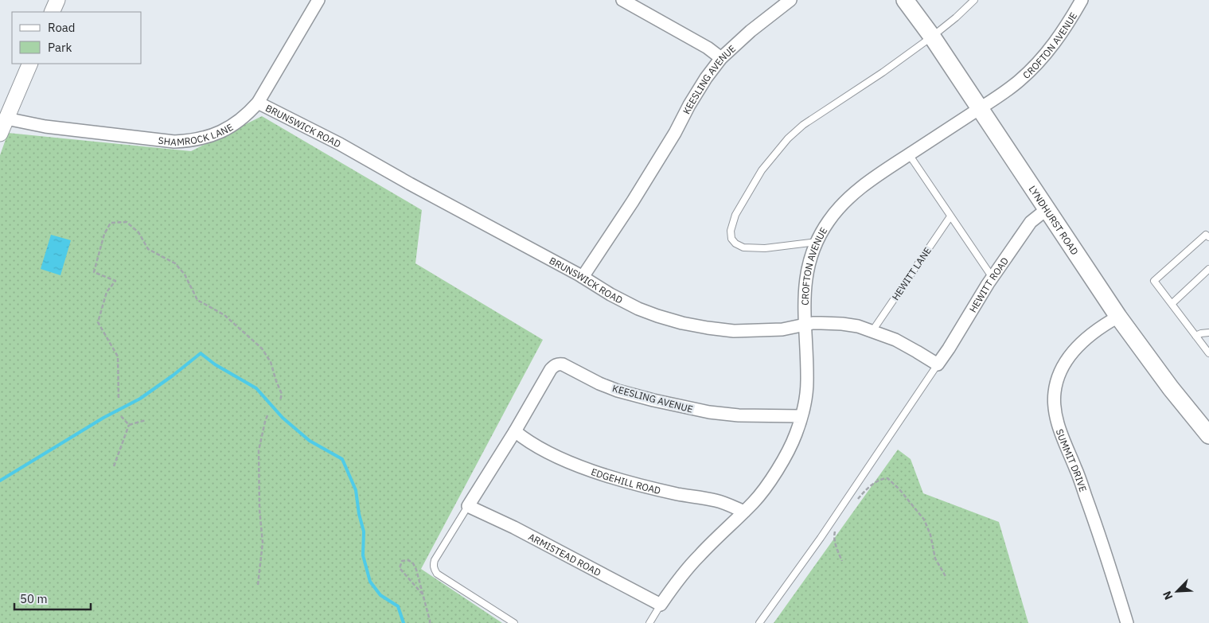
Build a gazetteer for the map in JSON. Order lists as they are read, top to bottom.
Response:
{
  "streets": {
    "main road": ["LYNDHURST ROAD"],
    "street": [
      "CROFTON AVENUE",
      "KEESLING AVENUE",
      "BRUNSWICK ROAD",
      "SHAMROCK LANE",
      "HEWITT ROAD",
      "SUMMIT DRIVE",
      "EDGEHILL ROAD",
      "ARMISTEAD ROAD"
    ],
    "lane": ["HEWITT LANE"]
  },
  "crossings": [
    ["CROFTON AVENUE", "KEESLING AVENUE"],
    ["CROFTON AVENUE", "BRUNSWICK ROAD"],
    ["CROFTON AVENUE", "LYNDHURST ROAD"],
    ["CROFTON AVENUE", "EDGEHILL ROAD"],
    ["CROFTON AVENUE", "ARMISTEAD ROAD"],
    ["KEESLING AVENUE", "BRUNSWICK ROAD"],
    ["KEESLING AVENUE", "EDGEHILL ROAD"],
    ["KEESLING AVENUE", "ARMISTEAD ROAD"],
    ["BRUNSWICK ROAD", "SHAMROCK LANE"],
    ["BRUNSWICK ROAD", "HEWITT LANE"],
    ["BRUNSWICK ROAD", "HEWITT ROAD"],
    ["LYNDHURST ROAD", "HEWITT ROAD"],
    ["LYNDHURST ROAD", "SUMMIT DRIVE"]
  ],
  "legend": ["Road", "Park"],
  "scale_bar": "50 m",
  "north": "bottom left"
}
